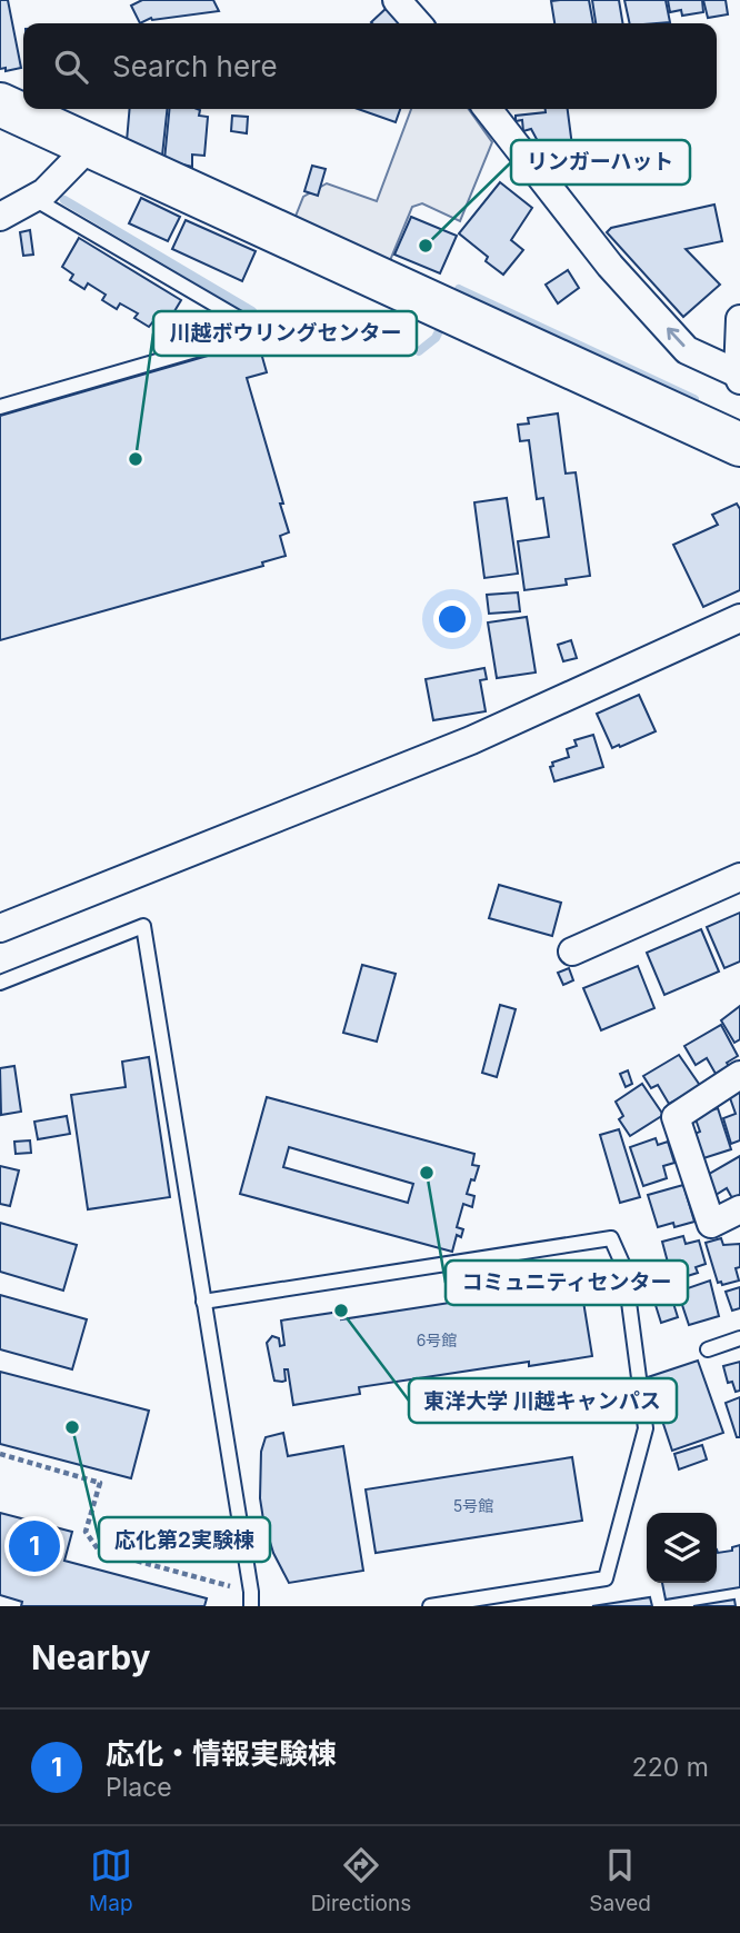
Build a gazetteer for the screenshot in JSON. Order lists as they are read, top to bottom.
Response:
{
  "places": [
    "リンガーハット",
    "川越ボウリングセンター",
    "コミュニティセンター",
    "東洋大学 川越キャンパス",
    "応化第2実験棟"
  ],
  "house_numbers": ["6号館", "5号館"],
  "page": {
    "search": "Search here",
    "pins": "1",
    "heading": "Nearby",
    "list": [
      {
        "mark": "1",
        "name": "応化・情報実験棟",
        "note": "Place",
        "value": "220 m"
      }
    ],
    "nav": ["Map", "Directions", "Saved"]
  }
}
